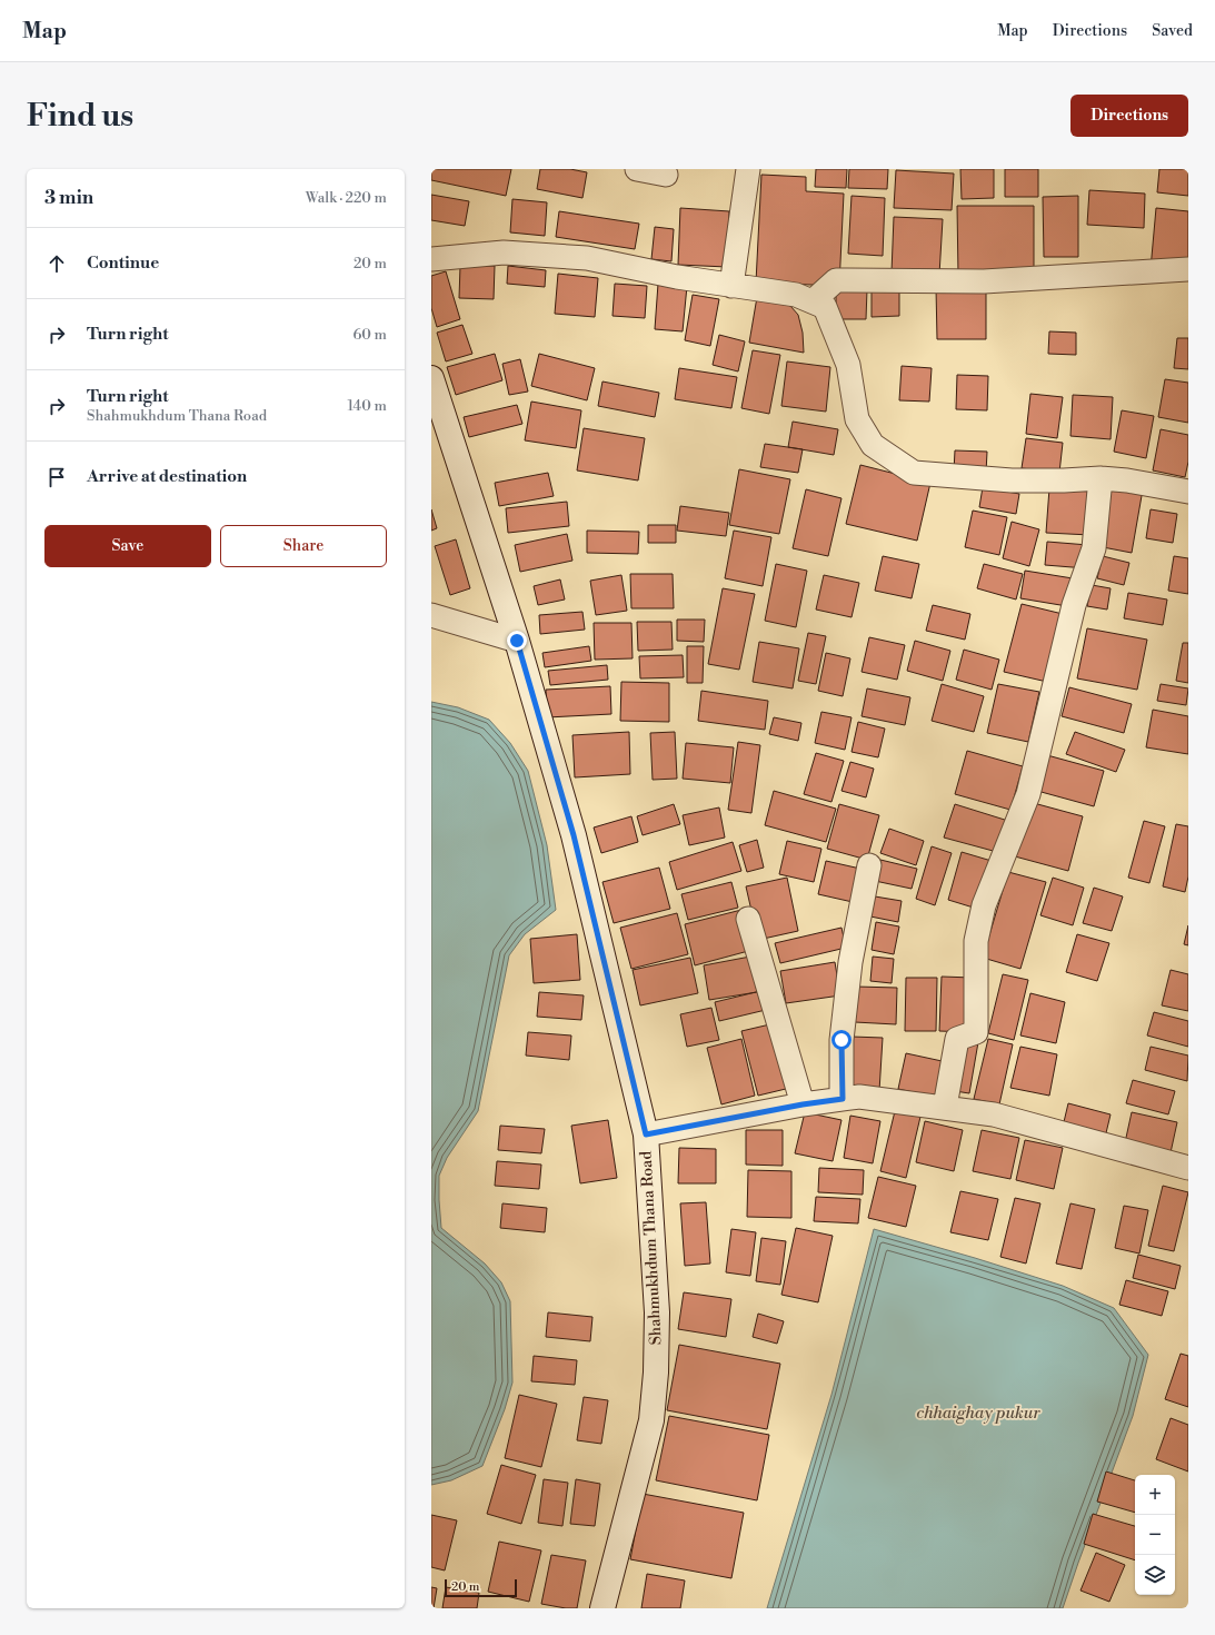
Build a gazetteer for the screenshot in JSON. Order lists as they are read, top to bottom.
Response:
{
  "streets": {
    "main road": ["Shahmukhdum Thana Road"]
  },
  "water": ["chhaighay pukur"],
  "scale_bar": "20 m",
  "page": {
    "header": "Map",
    "nav": ["Map", "Directions", "Saved"],
    "buttons": [
      "Directions",
      ["Save", "Share"]
    ],
    "title": "Find us",
    "heading": ["3 min", "Walk · 220 m"],
    "list": [
      ["Continue", "20 m"],
      ["Turn right", "60 m"],
      ["Turn right", "Shahmukhdum Thana Road", "140 m"],
      "Arrive at destination"
    ],
    "map_buttons": ["+", "−"],
    "scale": "20 m"
  }
}
